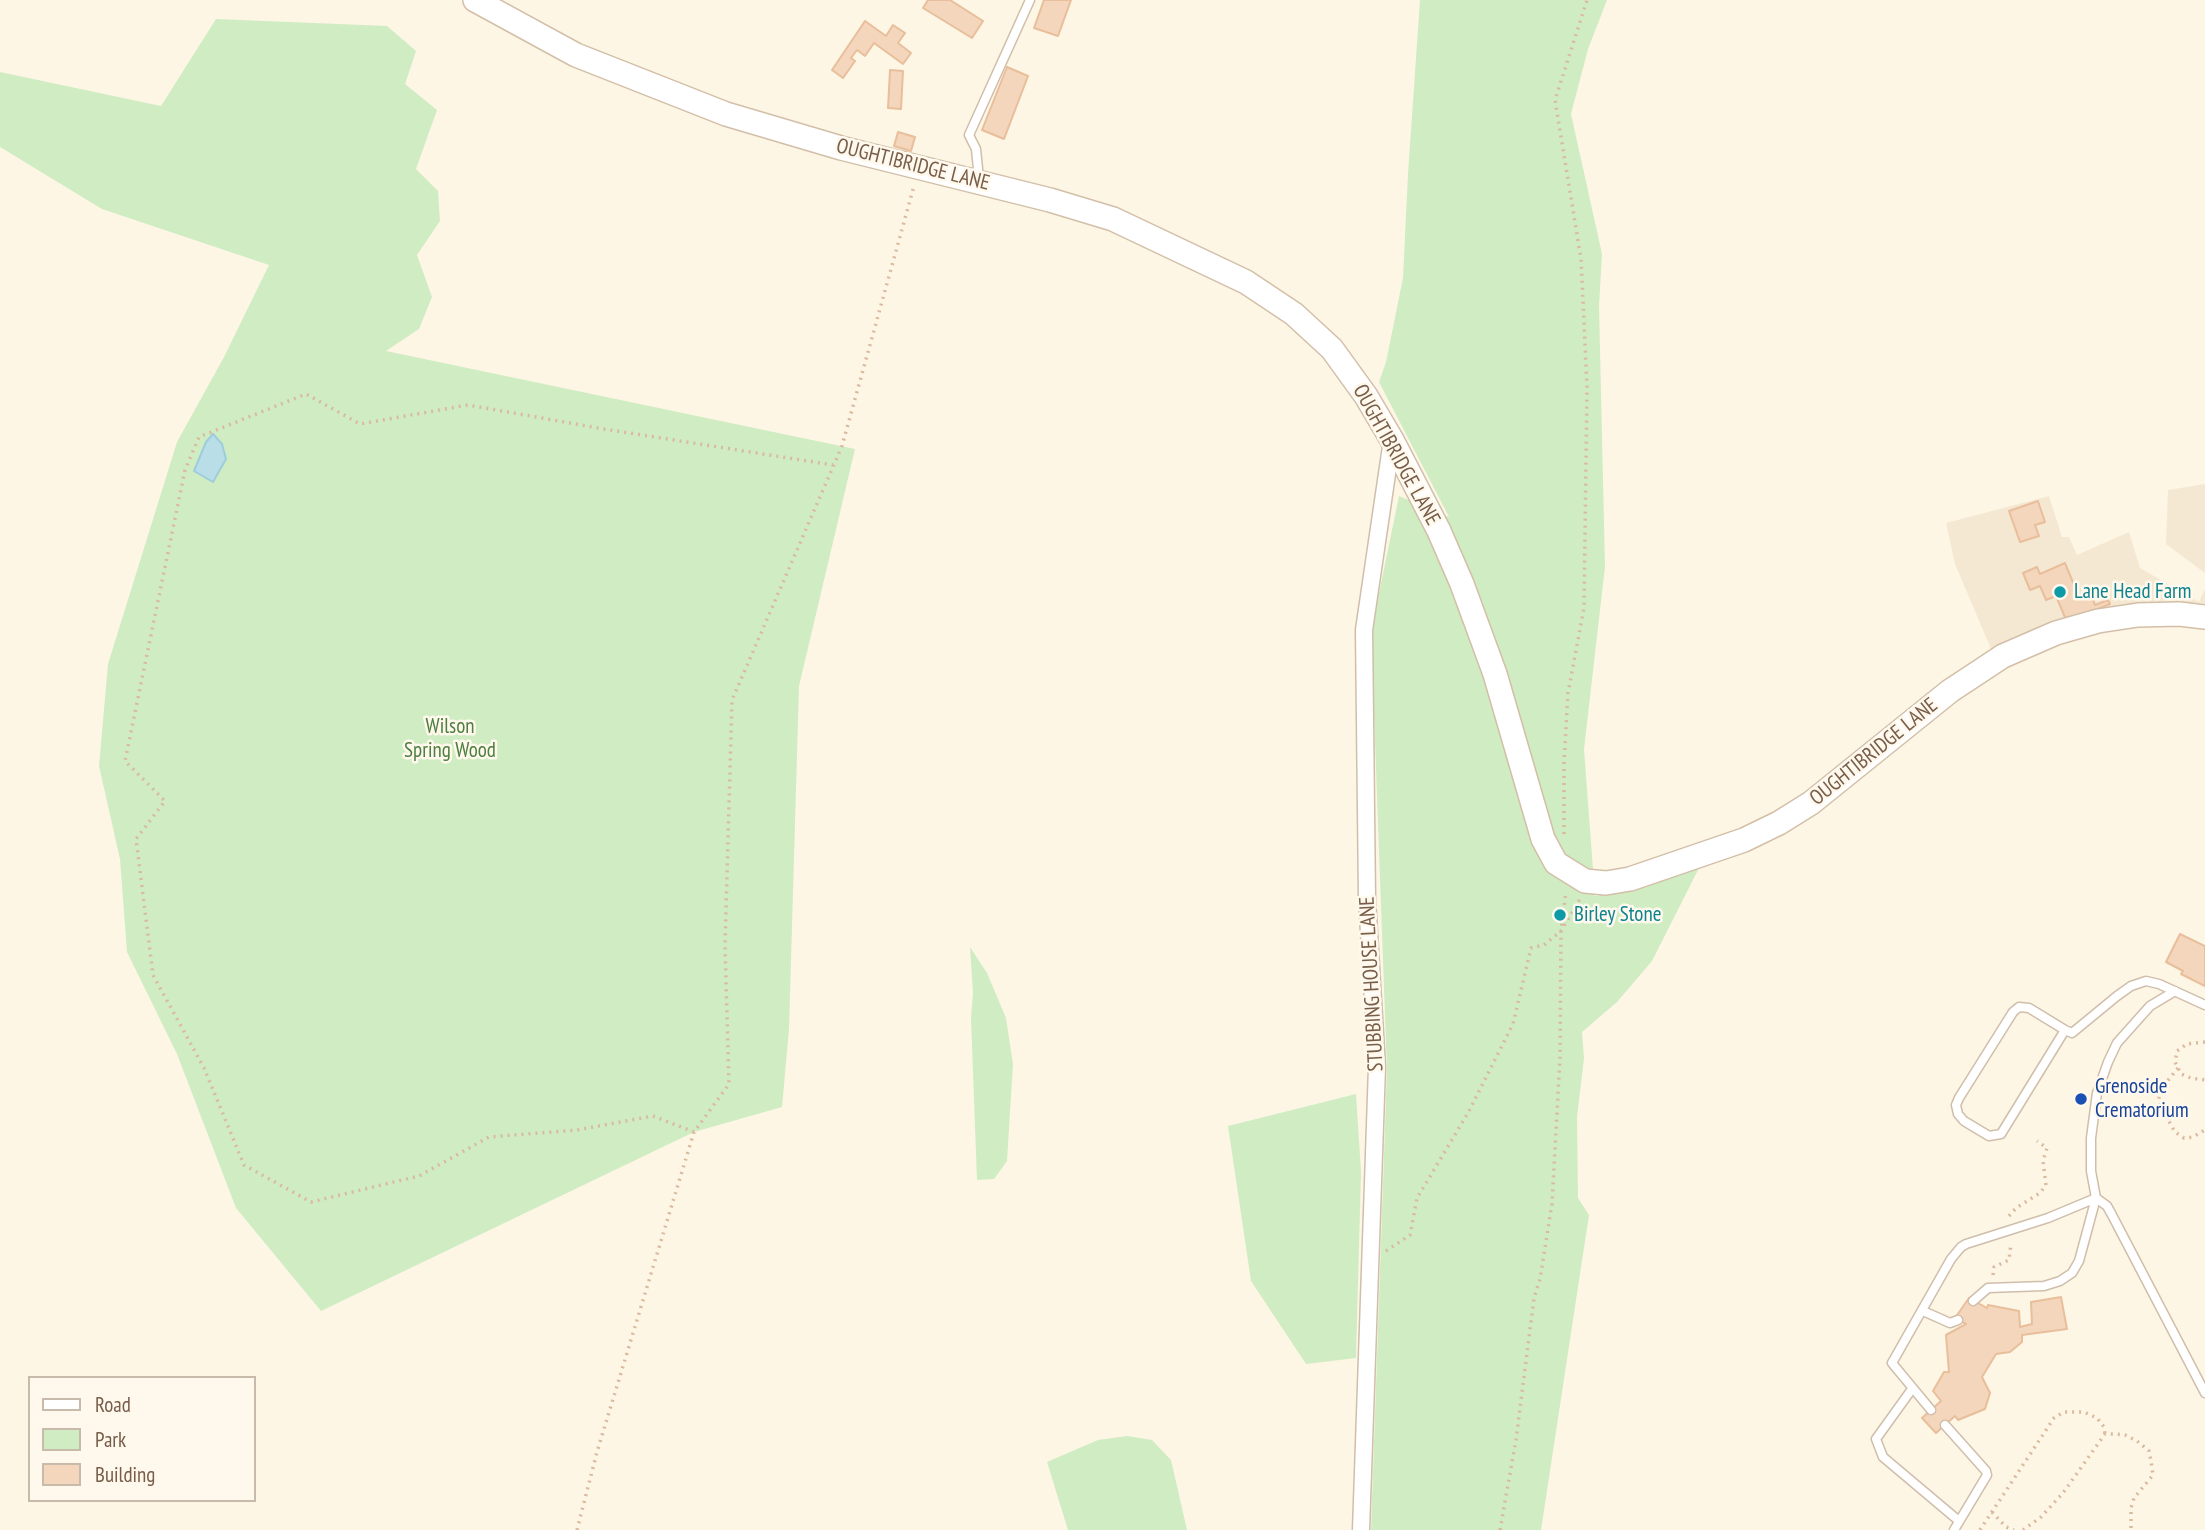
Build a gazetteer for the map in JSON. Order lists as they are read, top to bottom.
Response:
{
  "streets": {
    "street": ["OUGHTIBRIDGE LANE", "STUBBING HOUSE LANE"]
  },
  "crossings": [
    ["OUGHTIBRIDGE LANE", "STUBBING HOUSE LANE"]
  ],
  "parks": ["Wilson Spring Wood"],
  "places": ["Lane Head Farm", "Birley Stone", "Grenoside Crematorium"],
  "legend": ["Road", "Park", "Building"]
}
